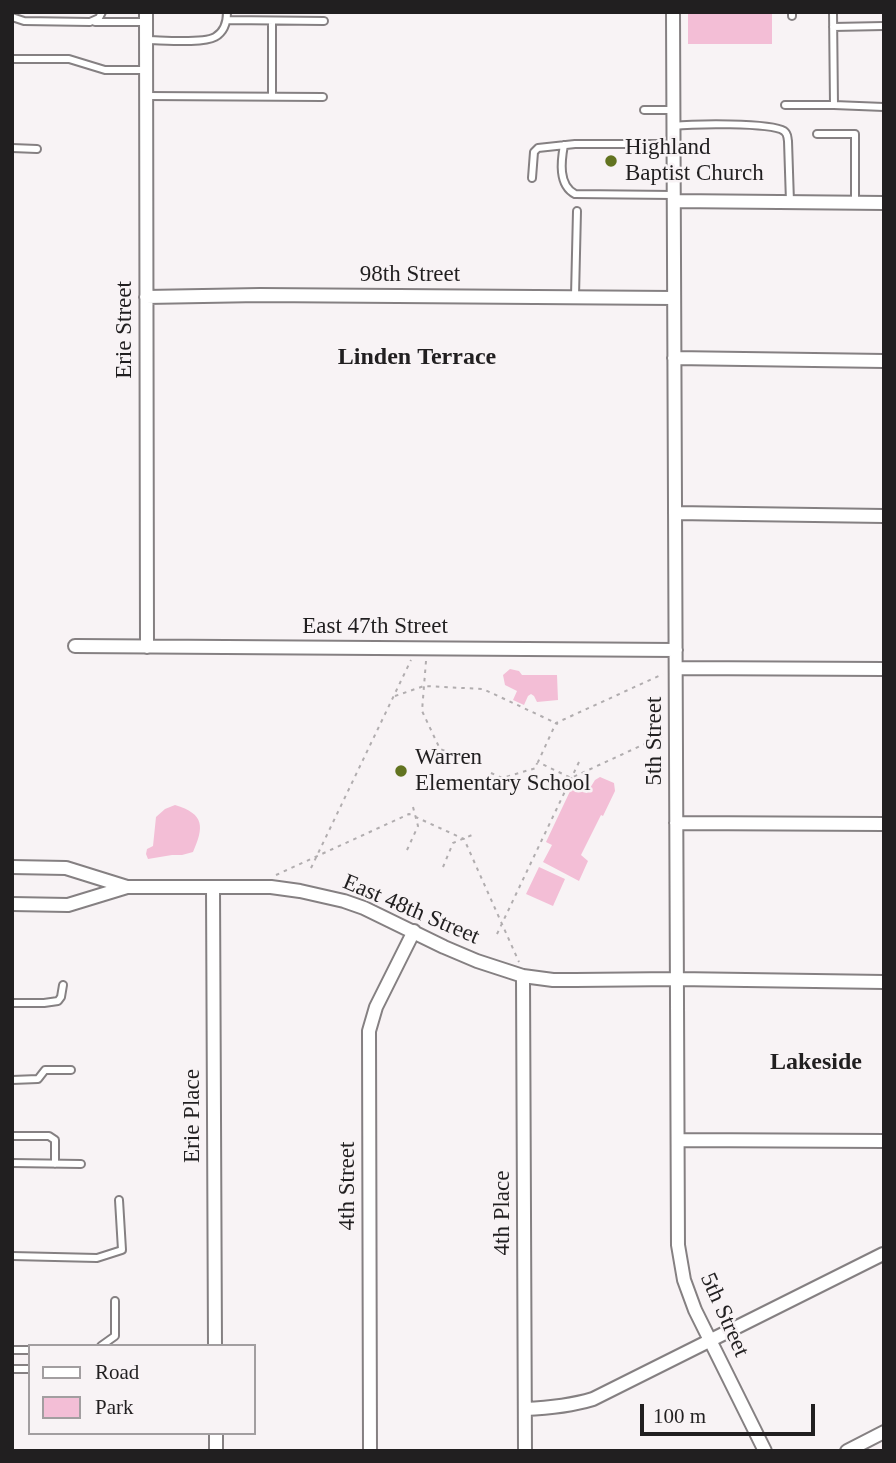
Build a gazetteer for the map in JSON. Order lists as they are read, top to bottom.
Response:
{
  "streets": {
    "street": [
      "98th Street",
      "Erie Street",
      "East 47th Street",
      "5th Street",
      "East 48th Street",
      "Erie Place",
      "4th Street",
      "4th Place"
    ]
  },
  "crossings": [
    ["98th Street", "Erie Street"],
    ["98th Street", "5th Street"],
    ["Erie Street", "East 47th Street"],
    ["East 47th Street", "5th Street"],
    ["5th Street", "East 48th Street"],
    ["East 48th Street", "Erie Place"],
    ["East 48th Street", "4th Street"],
    ["East 48th Street", "4th Place"]
  ],
  "districts": ["Linden Terrace", "Lakeside"],
  "places": ["Highland Baptist Church", "Warren Elementary School"],
  "legend": ["Road", "Park"],
  "scale_bar": "100 m"
}
